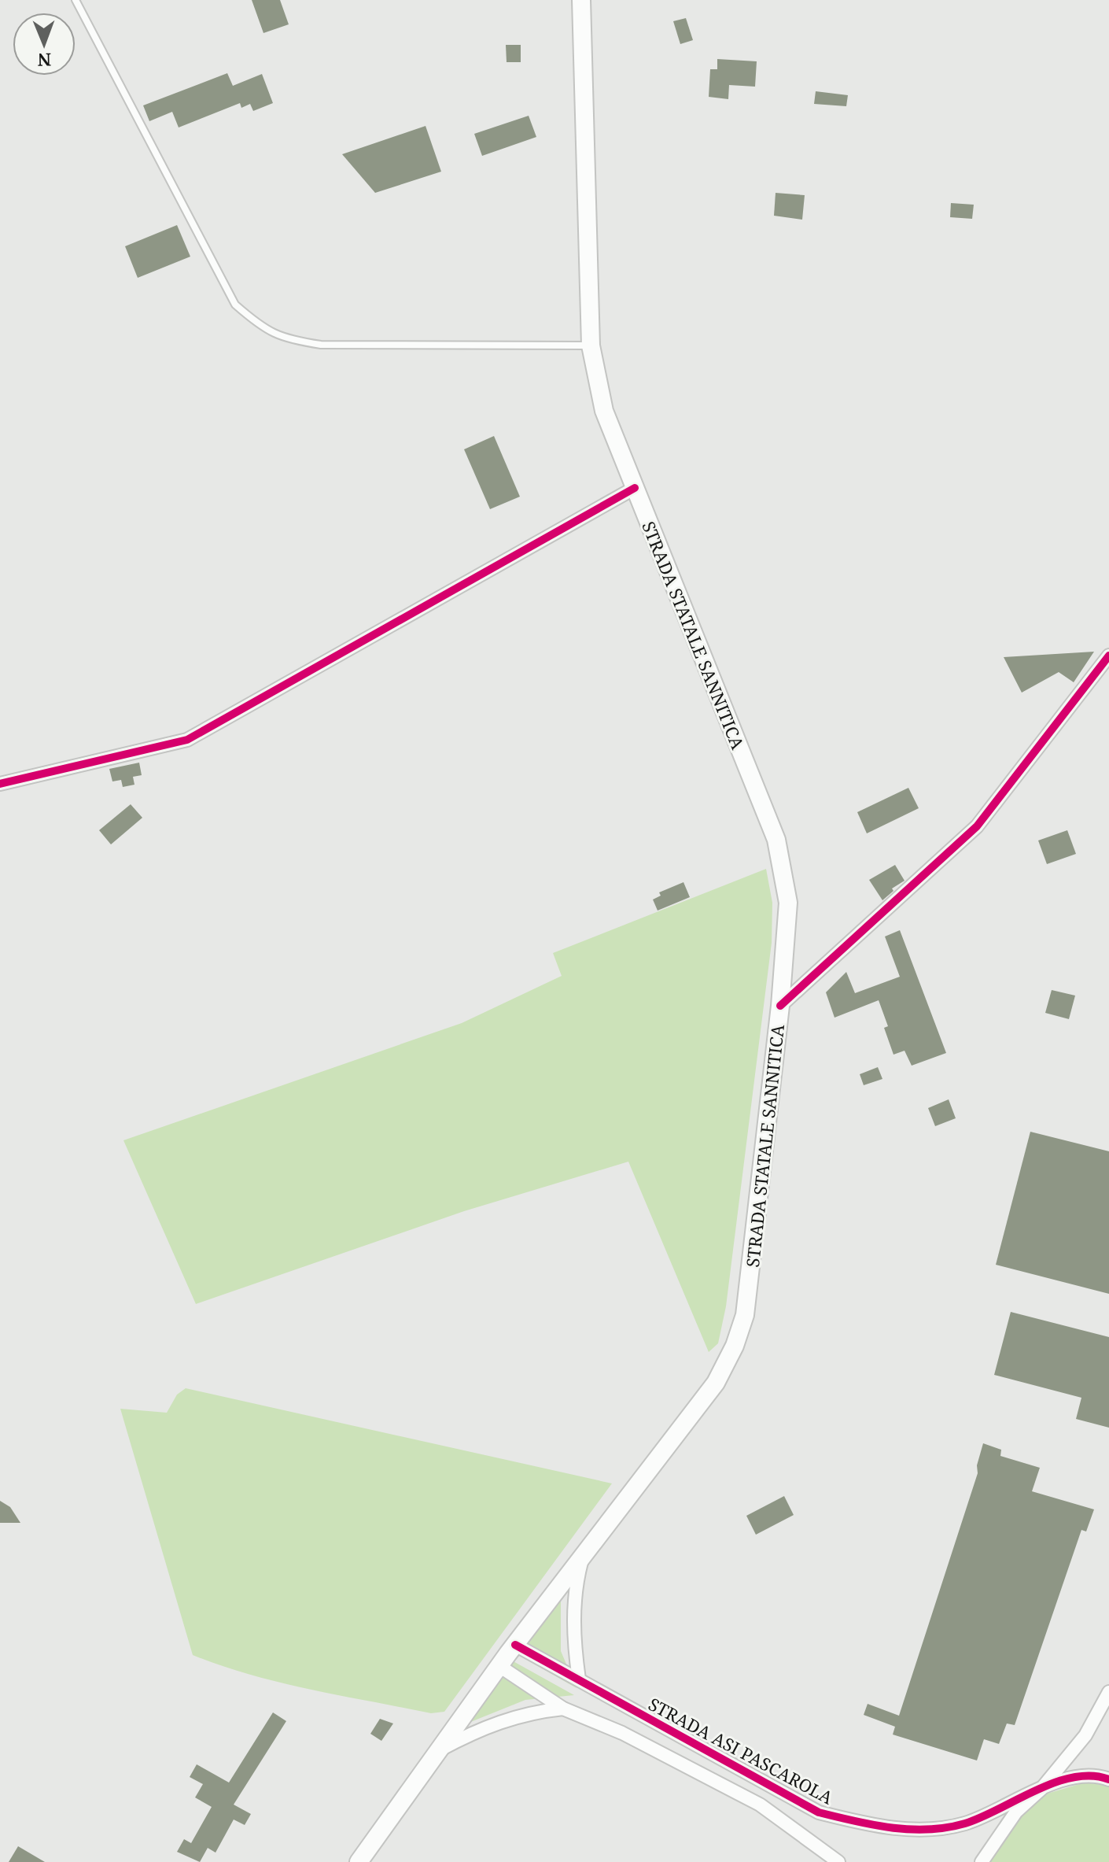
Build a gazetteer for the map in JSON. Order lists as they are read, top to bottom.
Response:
{
  "streets": {
    "main road": ["STRADA STATALE SANNITICA"],
    "street": ["STRADA ASI PASCAROLA"]
  },
  "crossings": [
    ["STRADA STATALE SANNITICA", "STRADA ASI PASCAROLA"]
  ],
  "north": "bottom"
}
